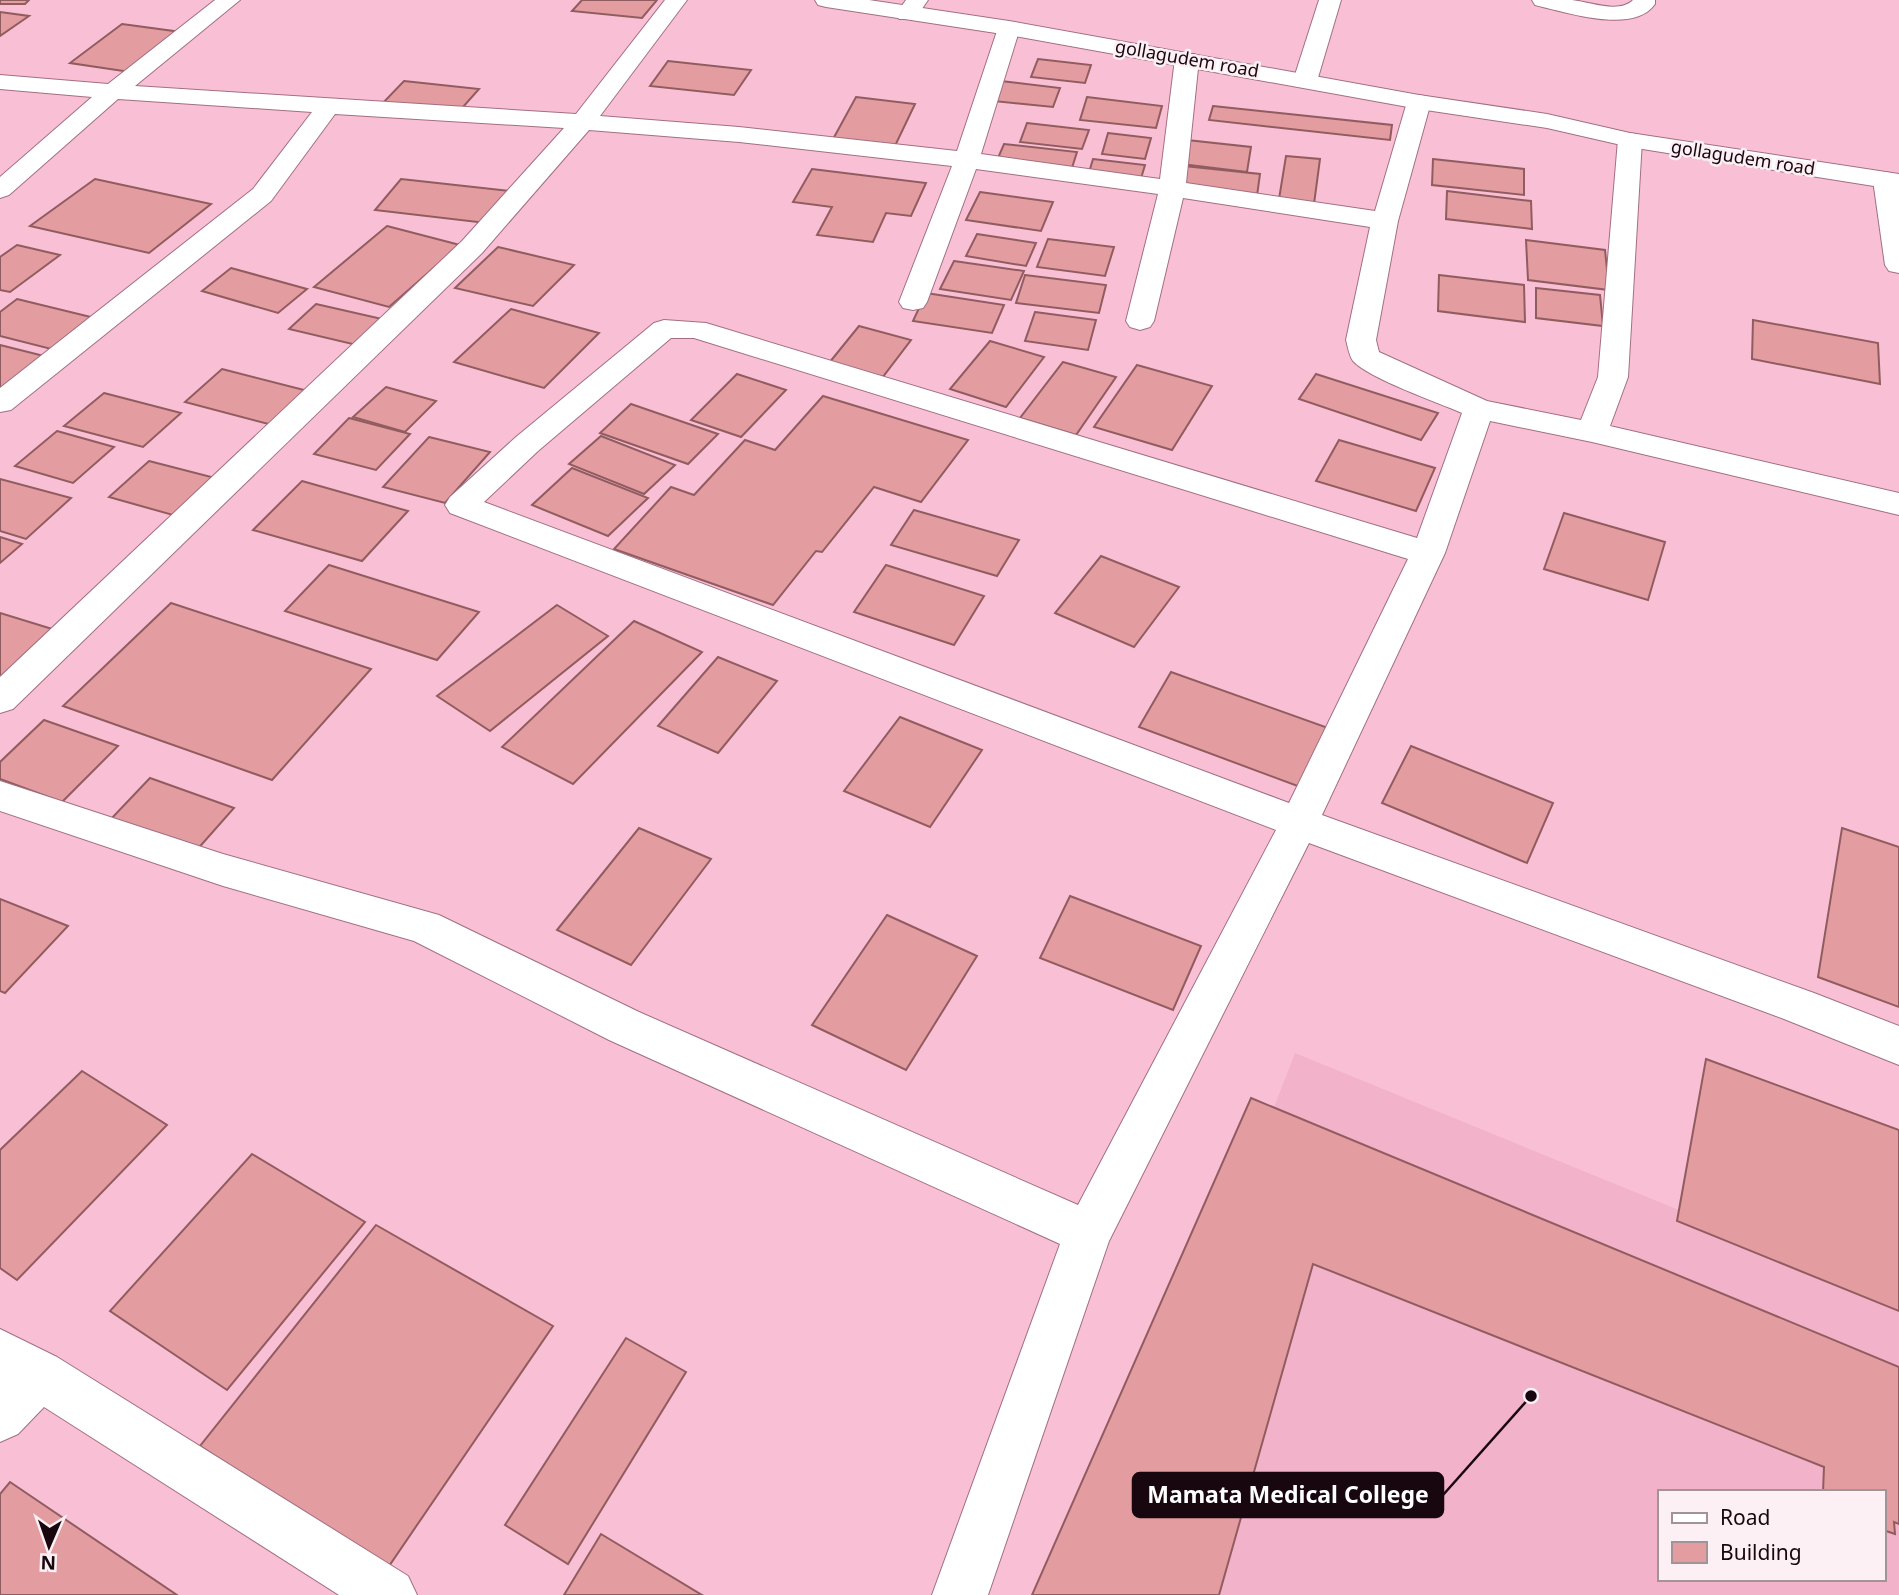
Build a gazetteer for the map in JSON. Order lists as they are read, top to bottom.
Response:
{
  "streets": {
    "street": ["gollagudem road"]
  },
  "places": ["Mamata Medical College"],
  "legend": ["Road", "Building"],
  "north": "bottom"
}
